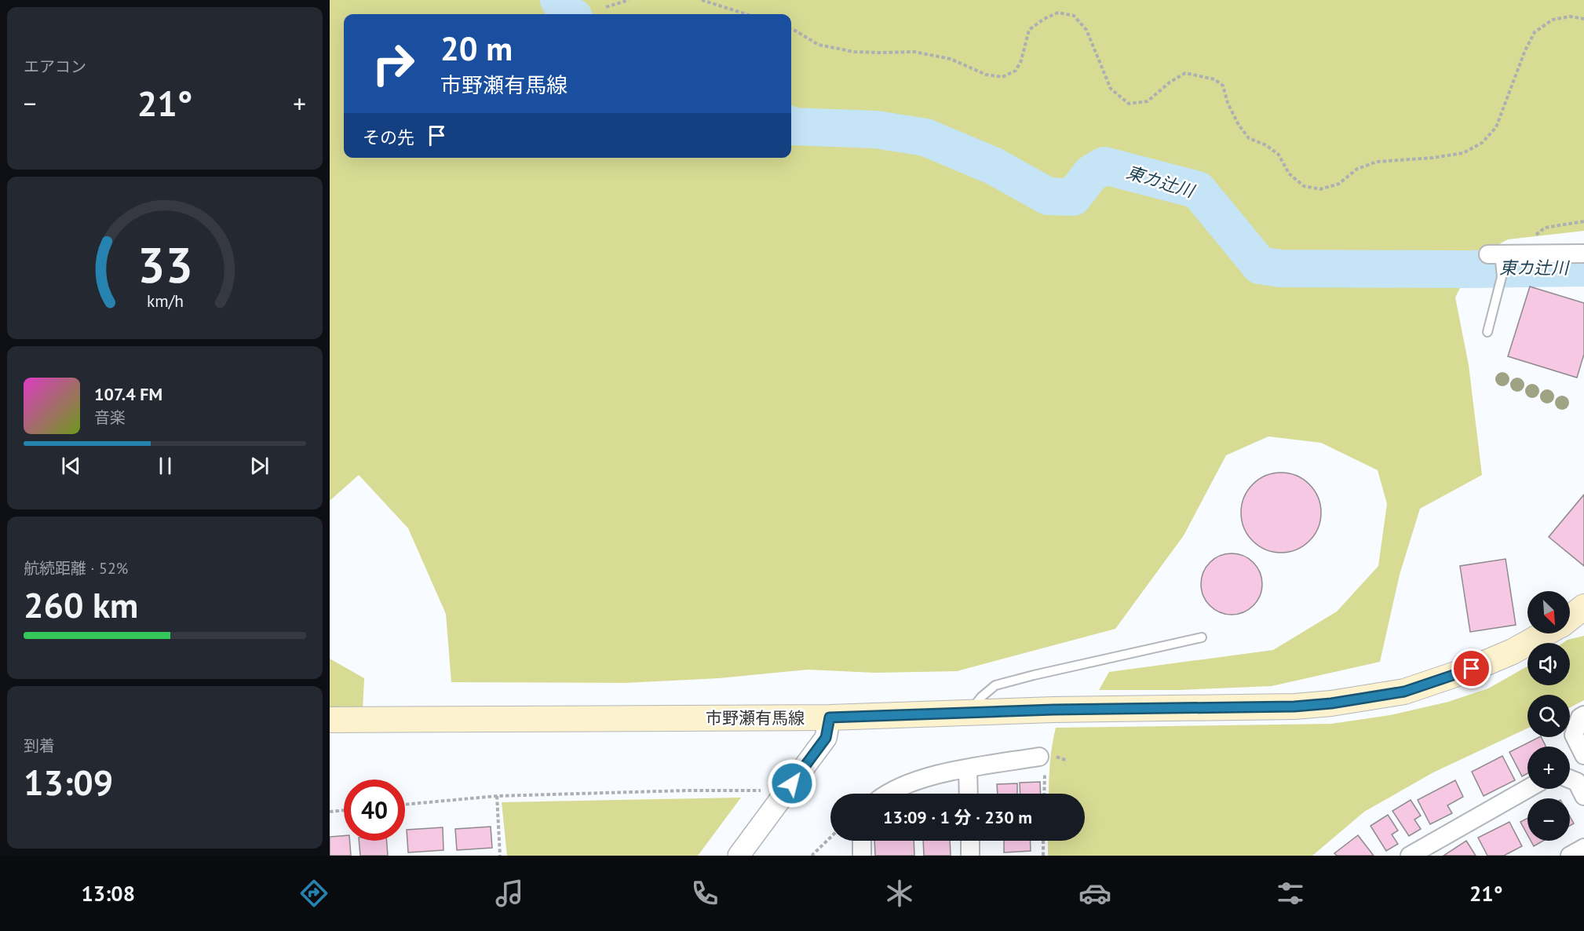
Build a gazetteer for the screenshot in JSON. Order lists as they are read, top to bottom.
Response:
{
  "streets": {
    "main road": ["市野瀬有馬線"]
  },
  "water": ["東カ辻川"],
  "north": "bottom right",
  "page": {
    "tile": [
      "エアコン",
      ["航続距離 · 52%", "260 km"],
      ["到着", "13:09"]
    ],
    "turn": ["20 m", "市野瀬有馬線"],
    "heat": ["−", "21°", "+"],
    "then": "その先",
    "song": ["107.4 FM", "音楽"],
    "map_buttons": ["+", "−"],
    "limit": "40",
    "trip": "13:09 · 1 分 · 230 m",
    "tabs": ["13:08", "21°"],
    "gauge": ["33", "km/h"]
  }
}
